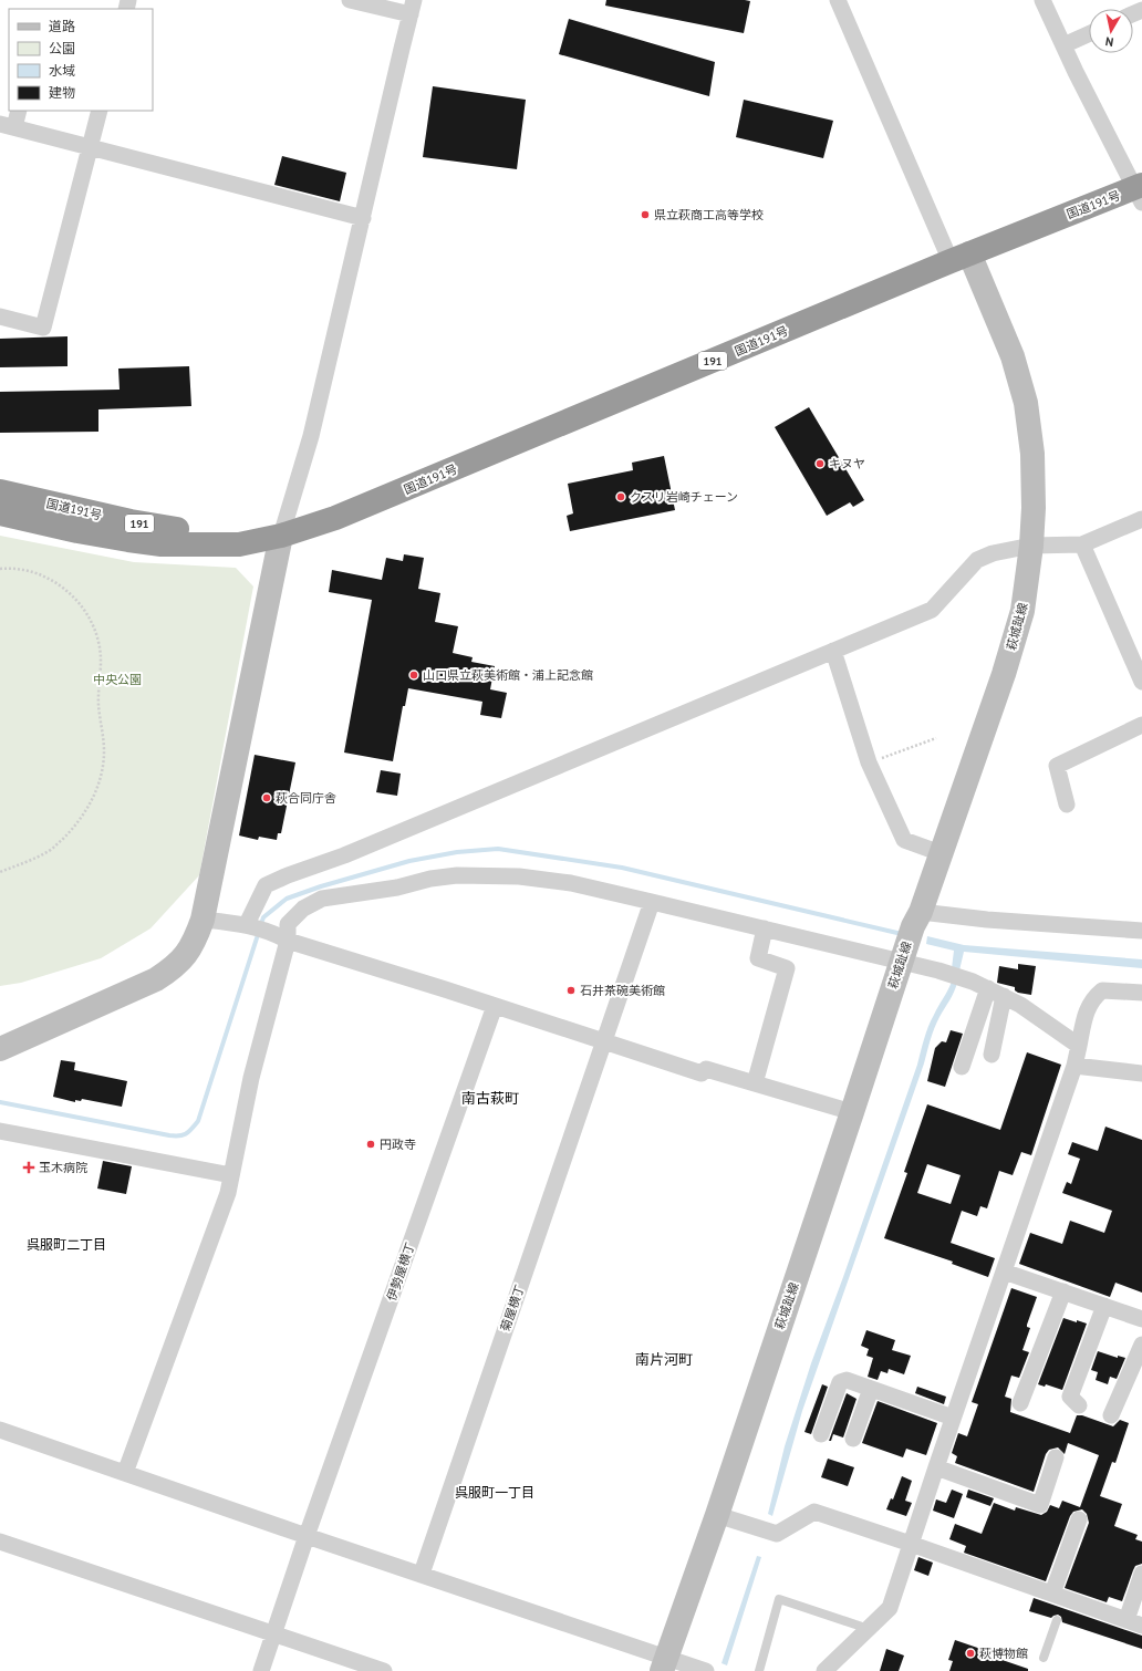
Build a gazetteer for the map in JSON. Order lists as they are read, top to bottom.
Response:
{
  "streets": {
    "highway": ["国道191号", "191"],
    "main road": ["萩城趾線"],
    "street": ["伊勢屋横丁", "菊屋横丁"]
  },
  "crossings": [
    ["国道191号", "萩城趾線"]
  ],
  "districts": [
    "南古萩町",
    "呉服町二丁目",
    "南片河町",
    "呉服町一丁目"
  ],
  "parks": ["中央公園"],
  "places": {
    "other": [
      "県立萩商工高等学校",
      "キヌヤ",
      "クスリ岩崎チェーン",
      "山口県立萩美術館・浦上記念館",
      "萩合同庁舎",
      "石井茶碗美術館",
      "円政寺",
      "萩博物館"
    ],
    "health": ["玉木病院"]
  },
  "legend": [
    "道路",
    "公園",
    "水域",
    "建物"
  ],
  "north": "bottom"
}
